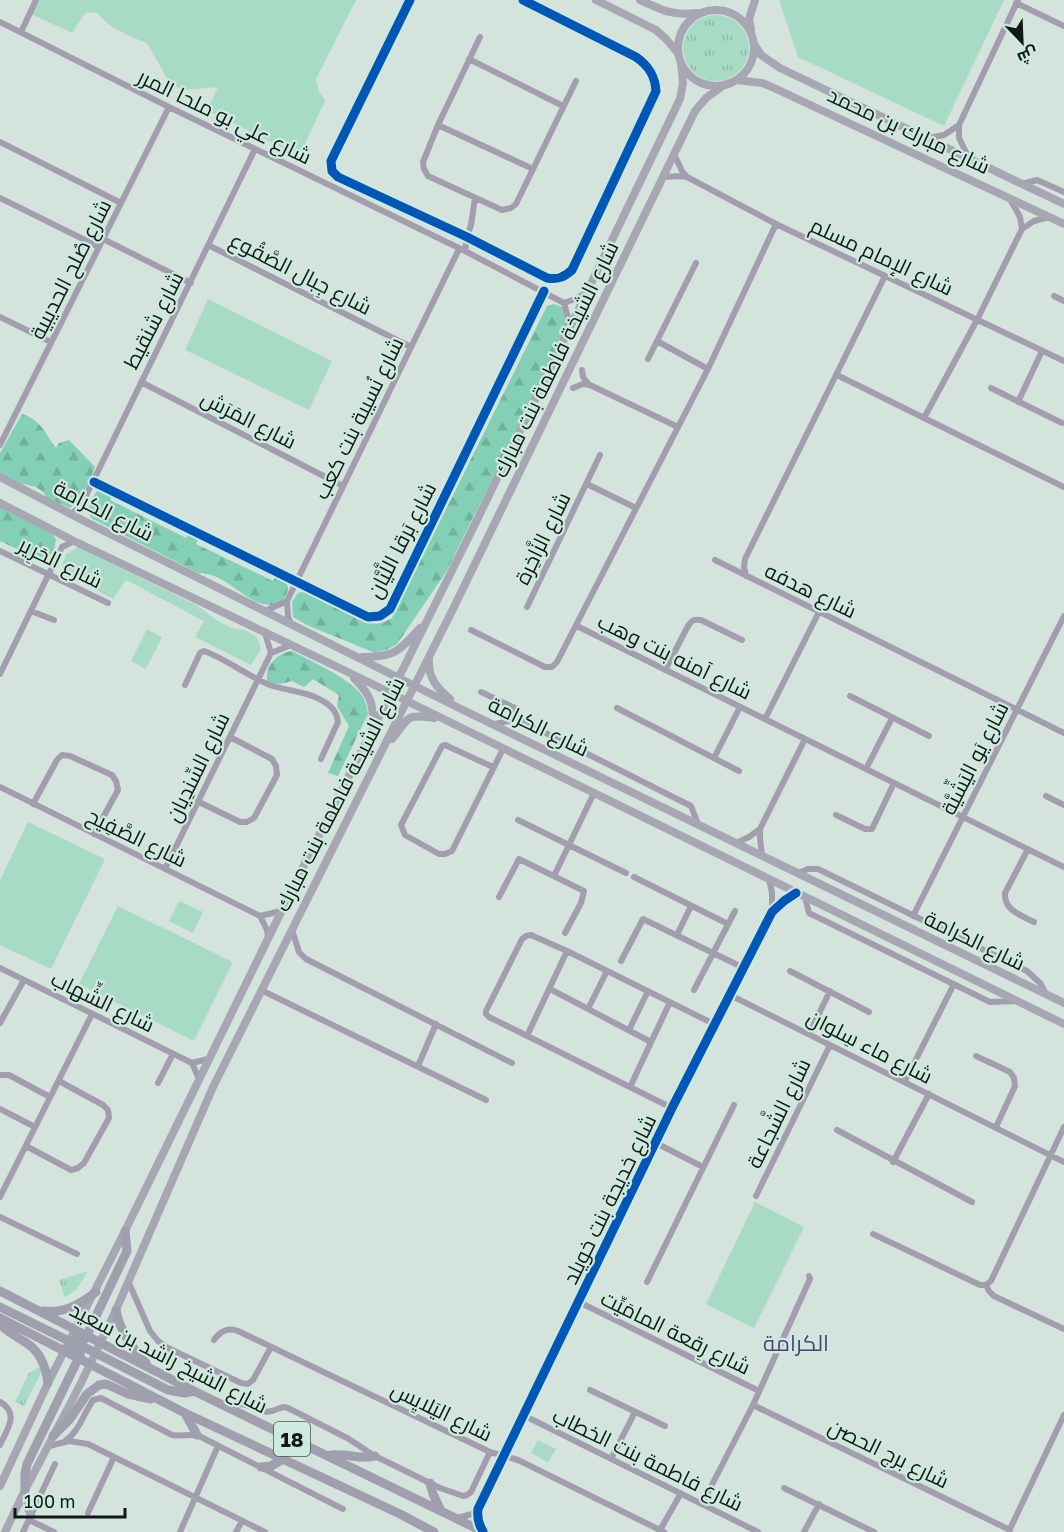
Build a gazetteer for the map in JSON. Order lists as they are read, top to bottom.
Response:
{
  "streets": {
    "main road": [
      "شارع مبارك بن محمد",
      "شارع الشيخة فاطمة بنت مبارك",
      "شارع الكرامة",
      "شارع الشيخ راشد بن سعيد",
      "18"
    ],
    "street": [
      "شارع علي بو ملحا المرر",
      "شارع الإمام مسلم",
      "شارع صُلح الحديبية",
      "شارع جِبال الصَّقُوع",
      "شارع شنقيط",
      "شارع نُسيبة بنت كعب",
      "شارع المَرَش",
      "شارع الزَّاخِرة",
      "شارع بَرقا اللَّيَّان",
      "شارع الحَرِير",
      "شارع هدفه",
      "شارع آمنه بنت وهب",
      "شارع يَو اليَشِّيَّة",
      "شارع السِّندِيان",
      "شارع الصَّفِيح",
      "شارع الشِّهاب",
      "شارع ماء سِلوان",
      "شارع الشَّجاعة",
      "شارع خديجة بنت خويلد",
      "شارع رِقعة المامَيِّت",
      "شارع اليَلايِس",
      "شارع برج الحصن",
      "شارع فاطمة بنت الخطاب"
    ]
  },
  "crossings": [
    ["شارع علي بو ملحا المرر", "شارع صُلح الحديبية"],
    ["شارع علي بو ملحا المرر", "شارع شنقيط"],
    ["شارع علي بو ملحا المرر", "شارع نُسيبة بنت كعب"],
    ["شارع علي بو ملحا المرر", "شارع بَرقا اللَّيَّان"],
    ["شارع مبارك بن محمد", "شارع الشيخة فاطمة بنت مبارك"],
    ["شارع الإمام مسلم", "شارع الشيخة فاطمة بنت مبارك"],
    ["شارع الإمام مسلم", "شارع هدفه"],
    ["شارع الإمام مسلم", "شارع آمنه بنت وهب"],
    ["شارع جِبال الصَّقُوع", "شارع شنقيط"],
    ["شارع جِبال الصَّقُوع", "شارع نُسيبة بنت كعب"],
    ["شارع شنقيط", "شارع المَرَش"],
    ["شارع شنقيط", "شارع الكرامة"],
    ["شارع شنقيط", "شارع بَرقا اللَّيَّان"],
    ["شارع الشيخة فاطمة بنت مبارك", "شارع الكرامة"],
    ["شارع الشيخة فاطمة بنت مبارك", "شارع الشيخ راشد بن سعيد"],
    ["شارع نُسيبة بنت كعب", "شارع المَرَش"],
    ["شارع نُسيبة بنت كعب", "شارع بَرقا اللَّيَّان"],
    ["شارع الكرامة", "شارع خديجة بنت خويلد"],
    ["شارع الزَّاخِرة", "شارع آمنه بنت وهب"],
    ["شارع هدفه", "شارع يَو اليَشِّيَّة"],
    ["شارع آمنه بنت وهب", "شارع يَو اليَشِّيَّة"],
    ["شارع السِّندِيان", "شارع الصَّفِيح"],
    ["شارع ماء سِلوان", "شارع الشَّجاعة"],
    ["شارع ماء سِلوان", "شارع خديجة بنت خويلد"],
    ["شارع خديجة بنت خويلد", "شارع رِقعة المامَيِّت"],
    ["شارع خديجة بنت خويلد", "شارع اليَلايِس"],
    ["شارع خديجة بنت خويلد", "شارع فاطمة بنت الخطاب"]
  ],
  "districts": ["الكرامة"],
  "scale_bar": "100 m",
  "north": "bottom right"
}
